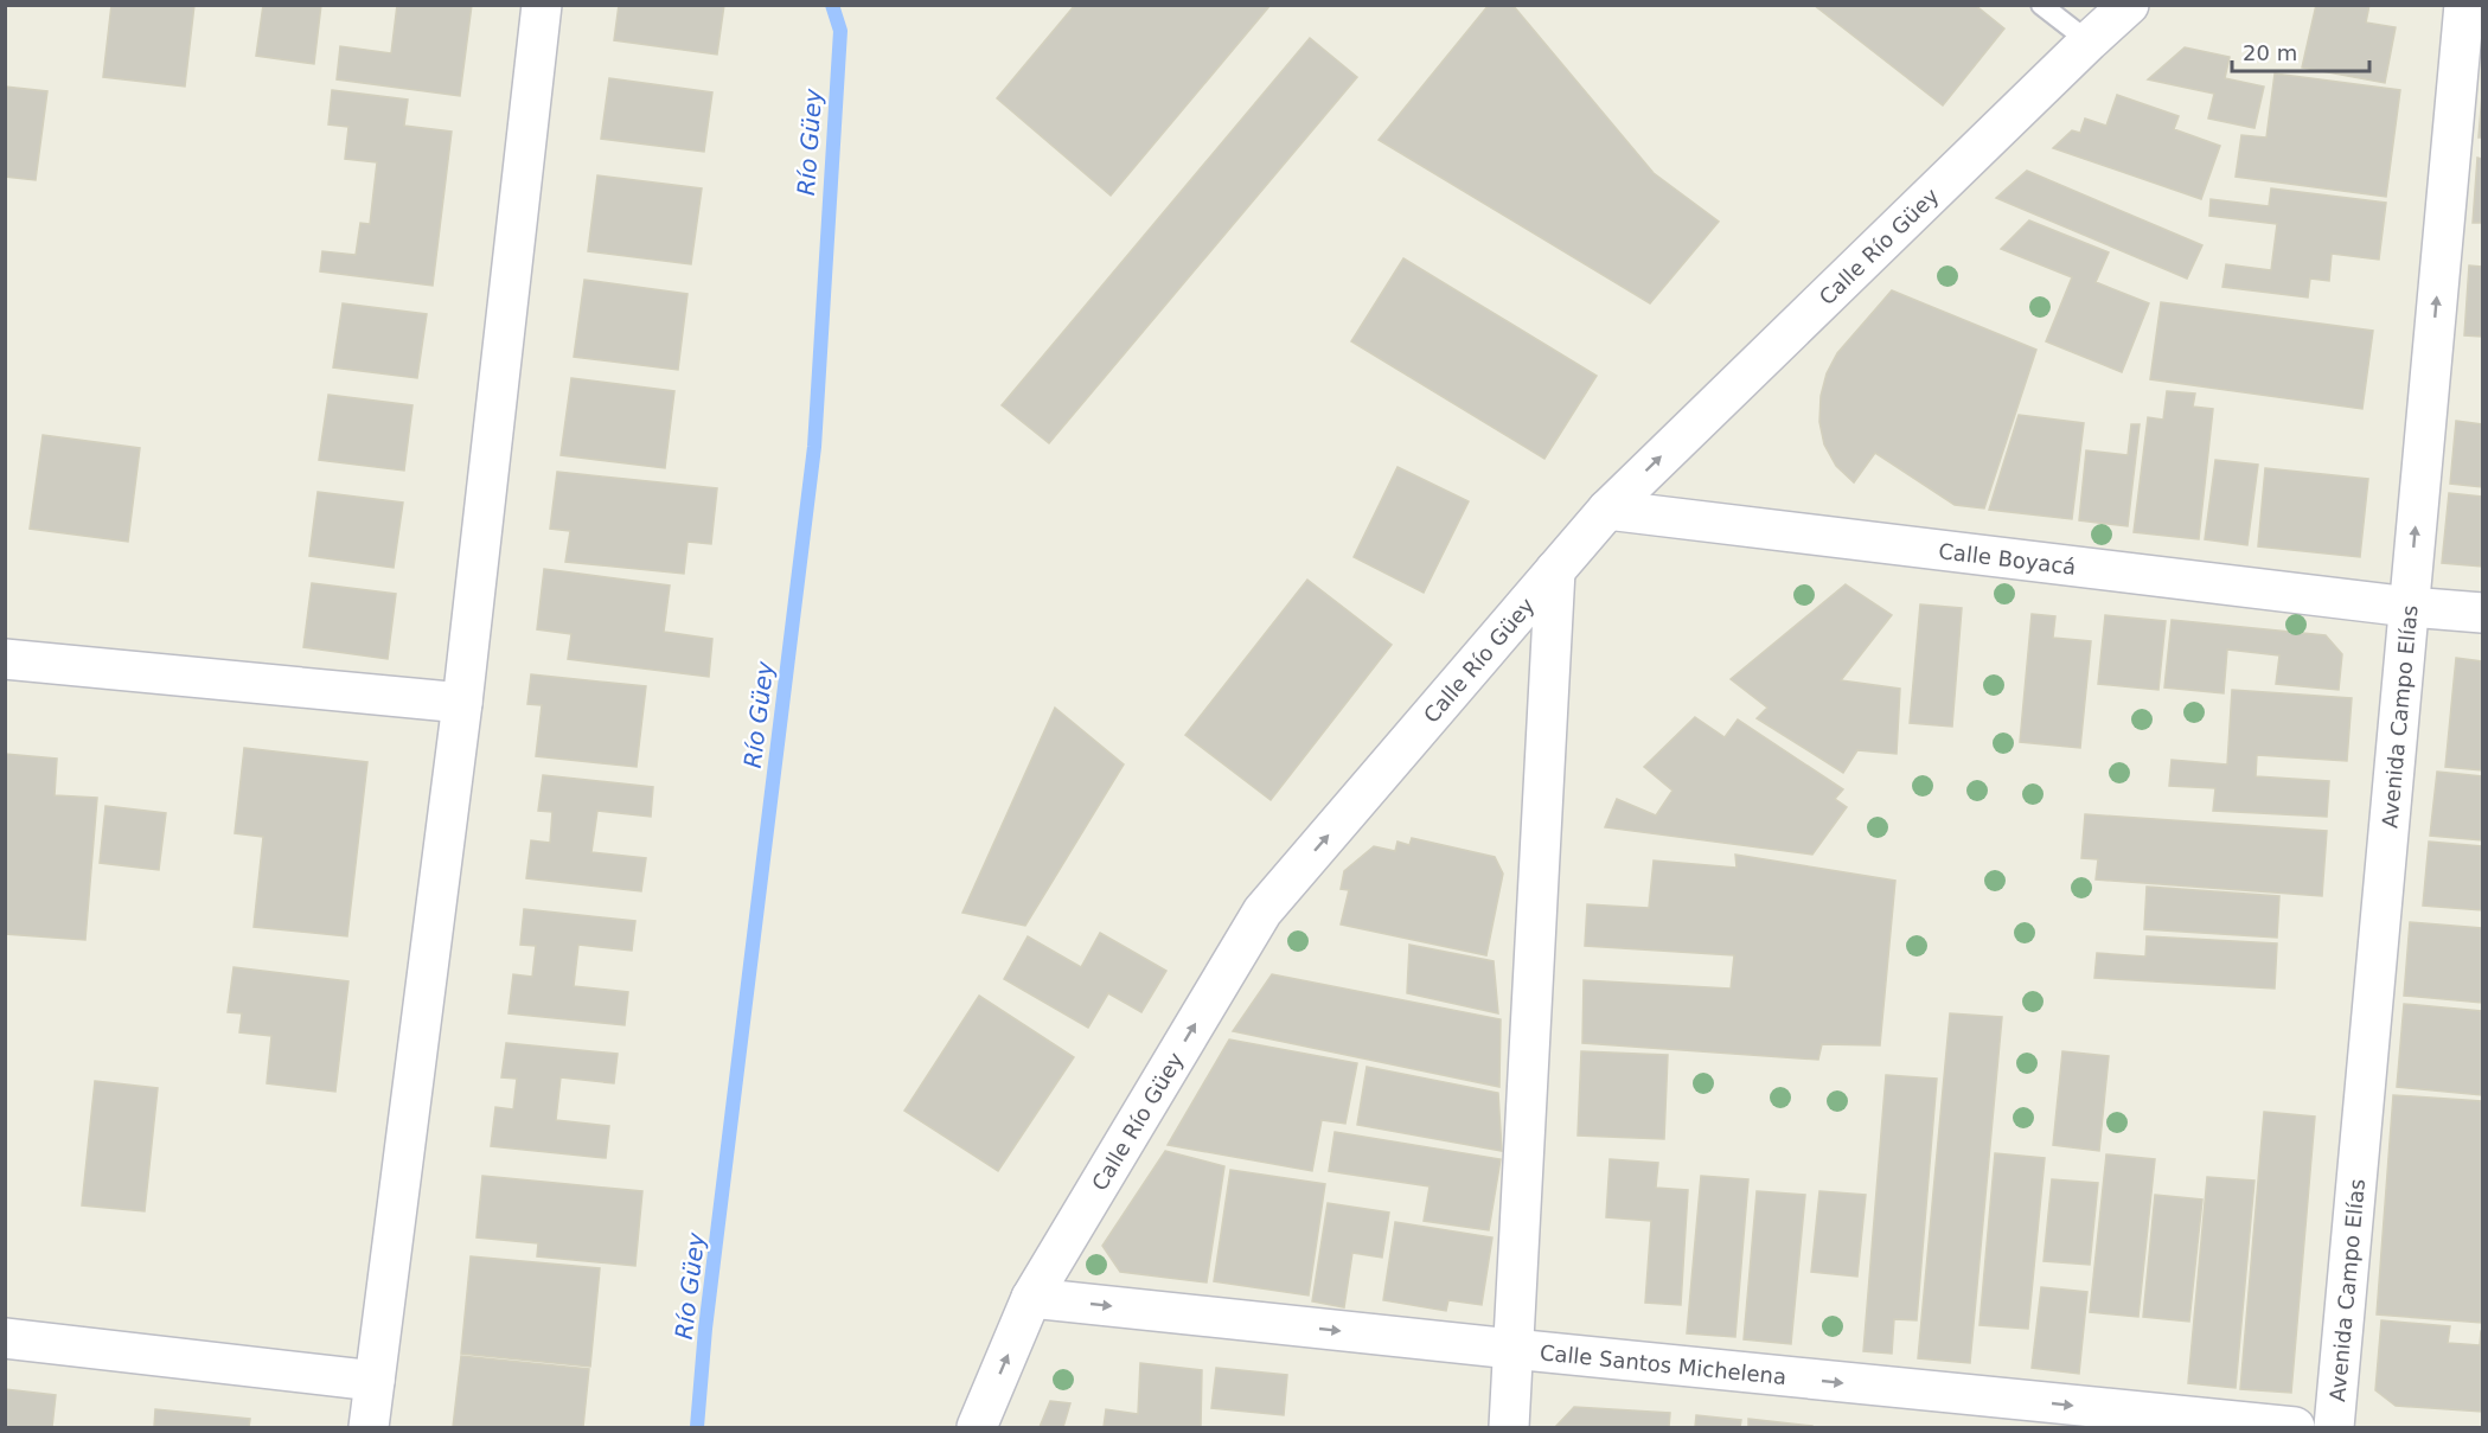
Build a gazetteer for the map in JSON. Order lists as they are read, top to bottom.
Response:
{
  "streets": {
    "street": [
      "Calle Río Güey",
      "Calle Boyacá",
      "Avenida Campo Elías",
      "Calle Santos Michelena"
    ]
  },
  "crossings": [
    ["Calle Río Güey", "Calle Boyacá"],
    ["Calle Río Güey", "Calle Santos Michelena"],
    ["Calle Boyacá", "Avenida Campo Elías"]
  ],
  "one_way": ["Calle Río Güey", "Avenida Campo Elías", "Calle Santos Michelena"],
  "water": ["Río Güey"],
  "scale_bar": "20 m"
}
